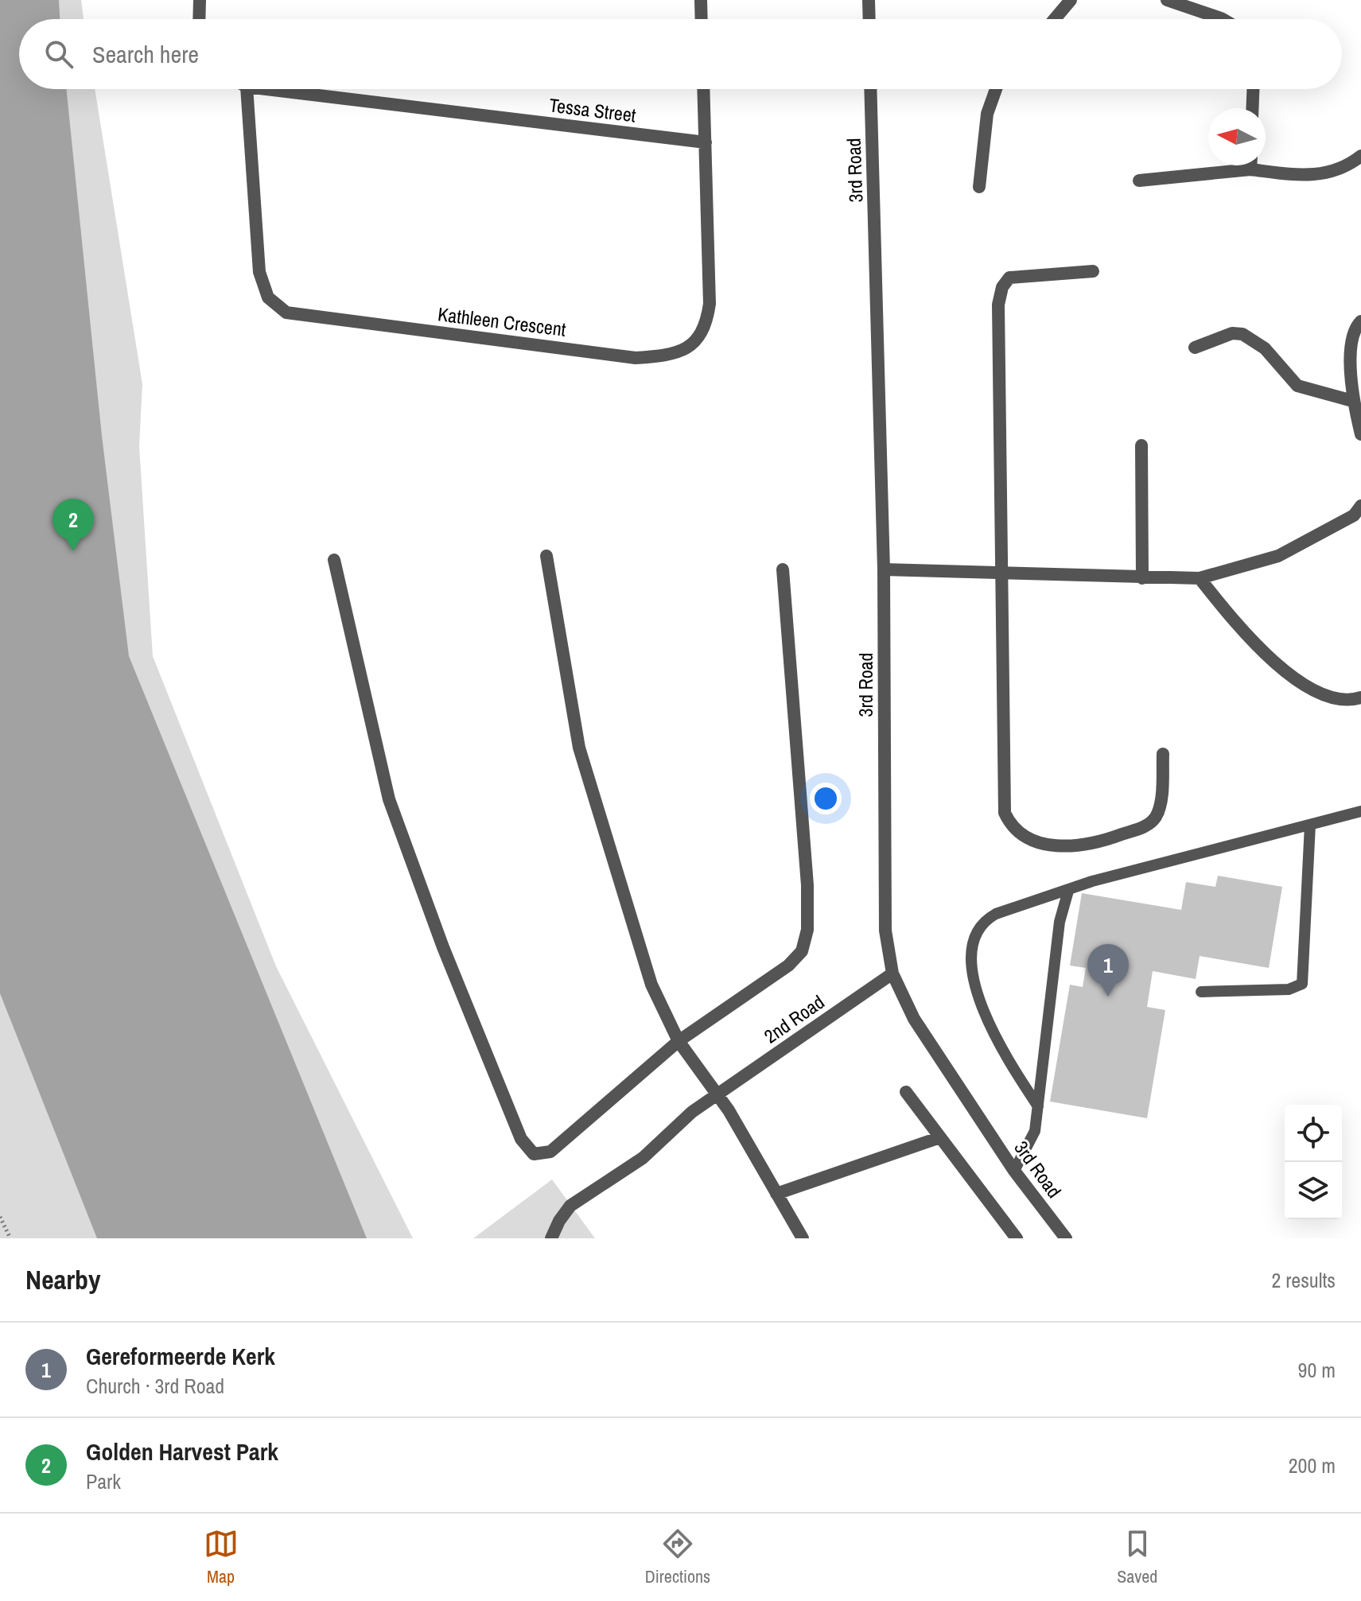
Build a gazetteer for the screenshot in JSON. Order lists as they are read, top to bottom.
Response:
{
  "streets": {
    "street": [
      "Tessa Street",
      "3rd Road",
      "Kathleen Crescent",
      "2nd Road"
    ]
  },
  "crossings": [
    ["Tessa Street", "Kathleen Crescent"],
    ["3rd Road", "2nd Road"]
  ],
  "north": "left",
  "page": {
    "search": "Search here",
    "pins": ["2", "1"],
    "heading": ["Nearby", "2 results"],
    "list": [
      {
        "mark": "1",
        "name": "Gereformeerde Kerk",
        "note": "Church · 3rd Road",
        "value": "90 m"
      },
      {
        "mark": "2",
        "name": "Golden Harvest Park",
        "note": "Park",
        "value": "200 m"
      }
    ],
    "nav": ["Map", "Directions", "Saved"]
  }
}
